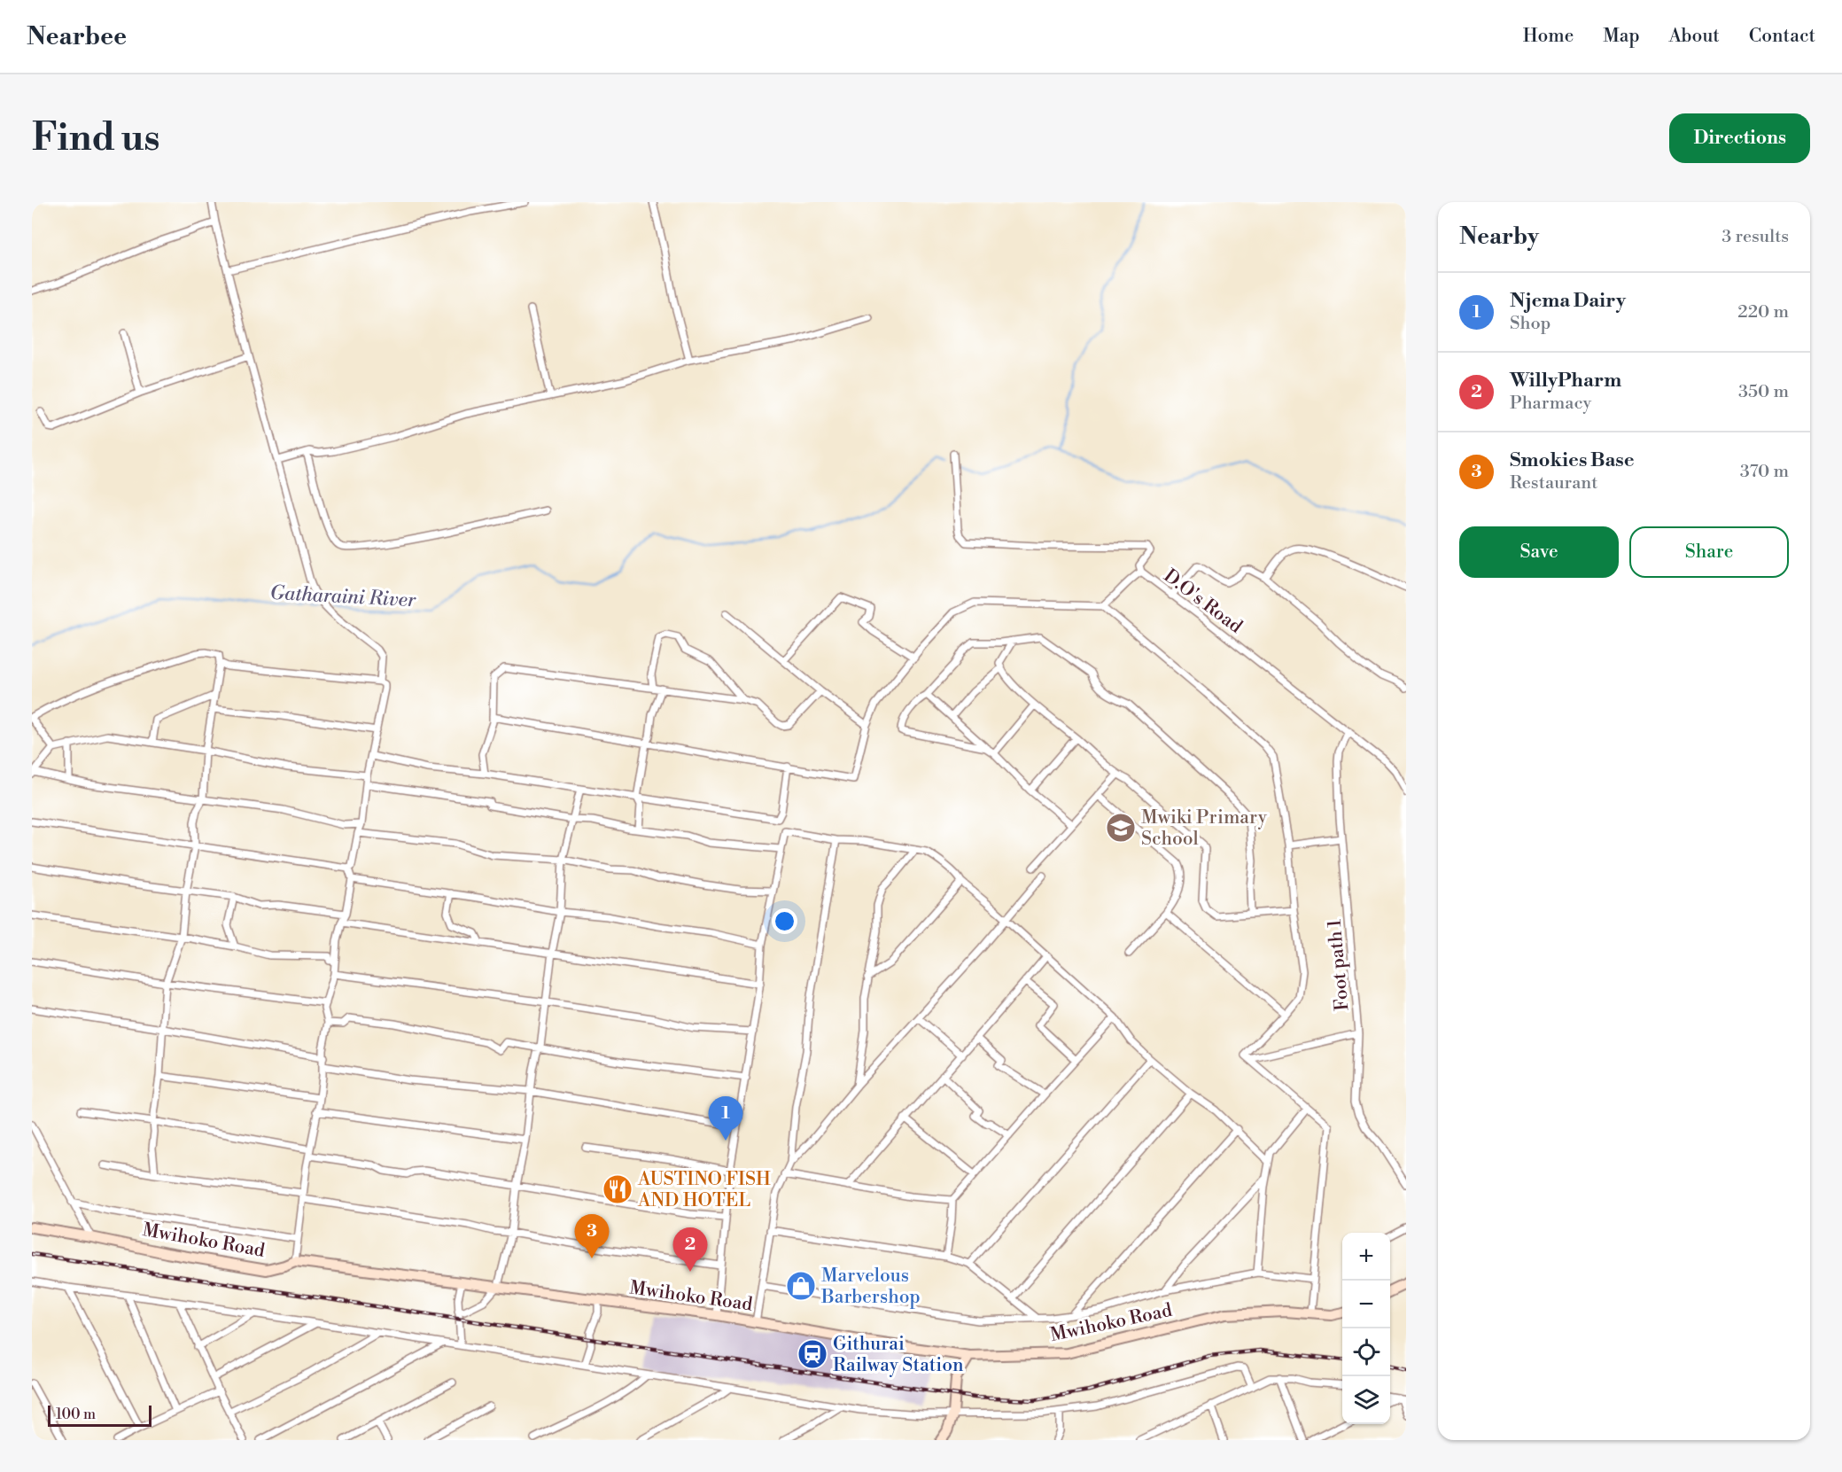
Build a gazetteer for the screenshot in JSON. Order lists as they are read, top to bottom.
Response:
{
  "streets": {
    "street": ["D.O's Road", "Foot path 1", "Mwihoko Road"]
  },
  "crossings": [
    ["D.O's Road", "Foot path 1"]
  ],
  "water": ["Gatharaini River"],
  "places": {
    "school or university": ["Mwiki Primary School"],
    "restaurant": ["AUSTINO FISH AND HOTEL"],
    "shop": ["Marvelous Barbershop"],
    "station": ["Githurai Railway Station"]
  },
  "scale_bar": "100 m",
  "page": {
    "header": "Nearbee",
    "nav": [
      "Home",
      "Map",
      "About",
      "Contact"
    ],
    "buttons": [
      "Directions",
      ["Save", "Share"]
    ],
    "title": "Find us",
    "heading": ["Nearby", "3 results"],
    "list": [
      {
        "mark": "1",
        "name": "Njema Dairy",
        "note": "Shop",
        "value": "220 m"
      },
      {
        "mark": "2",
        "name": "WillyPharm",
        "note": "Pharmacy",
        "value": "350 m"
      },
      {
        "mark": "3",
        "name": "Smokies Base",
        "note": "Restaurant",
        "value": "370 m"
      }
    ],
    "pins": ["1", "3", "2"],
    "map_buttons": ["+", "−"],
    "scale": "100 m"
  }
}
